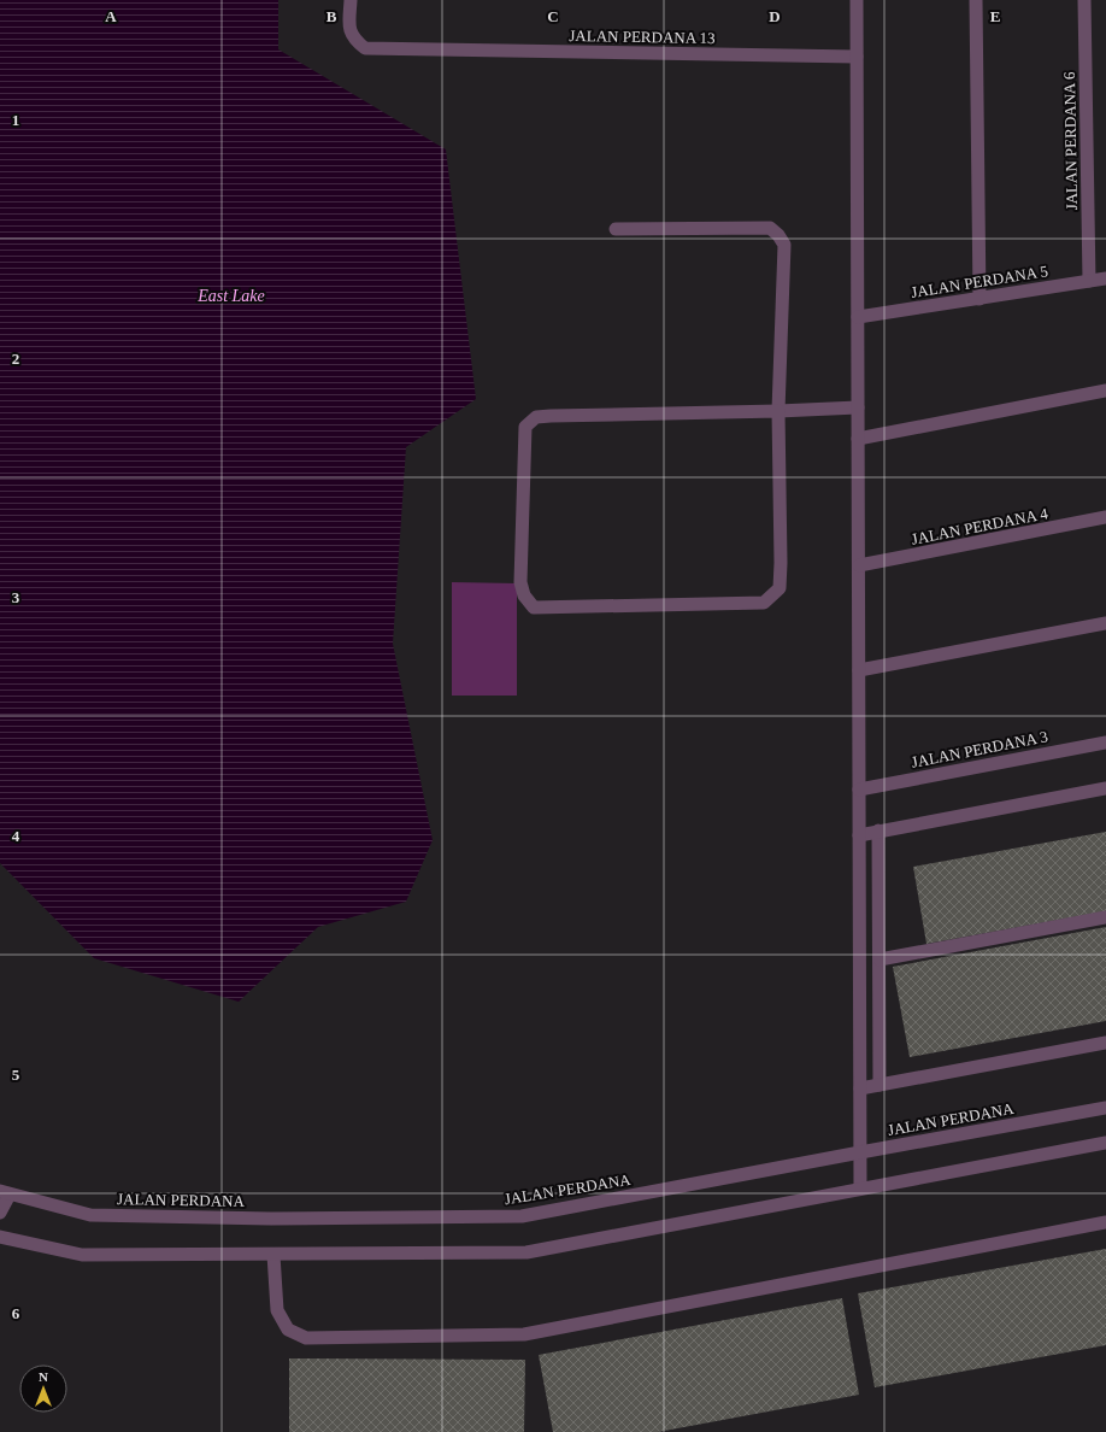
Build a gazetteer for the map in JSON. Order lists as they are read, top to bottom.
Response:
{
  "streets": {
    "street": [
      "JALAN PERDANA 13",
      "JALAN PERDANA 6",
      "JALAN PERDANA 5",
      "JALAN PERDANA 4",
      "JALAN PERDANA 3",
      "JALAN PERDANA"
    ]
  },
  "crossings": [
    ["JALAN PERDANA 6", "JALAN PERDANA 5"]
  ],
  "water": ["East Lake"],
  "north": "top",
  "grid": {
    "columns": [
      "A",
      "B",
      "C",
      "D",
      "E"
    ],
    "rows": [
      "1",
      "2",
      "3",
      "4",
      "5",
      "6"
    ]
  }
}
